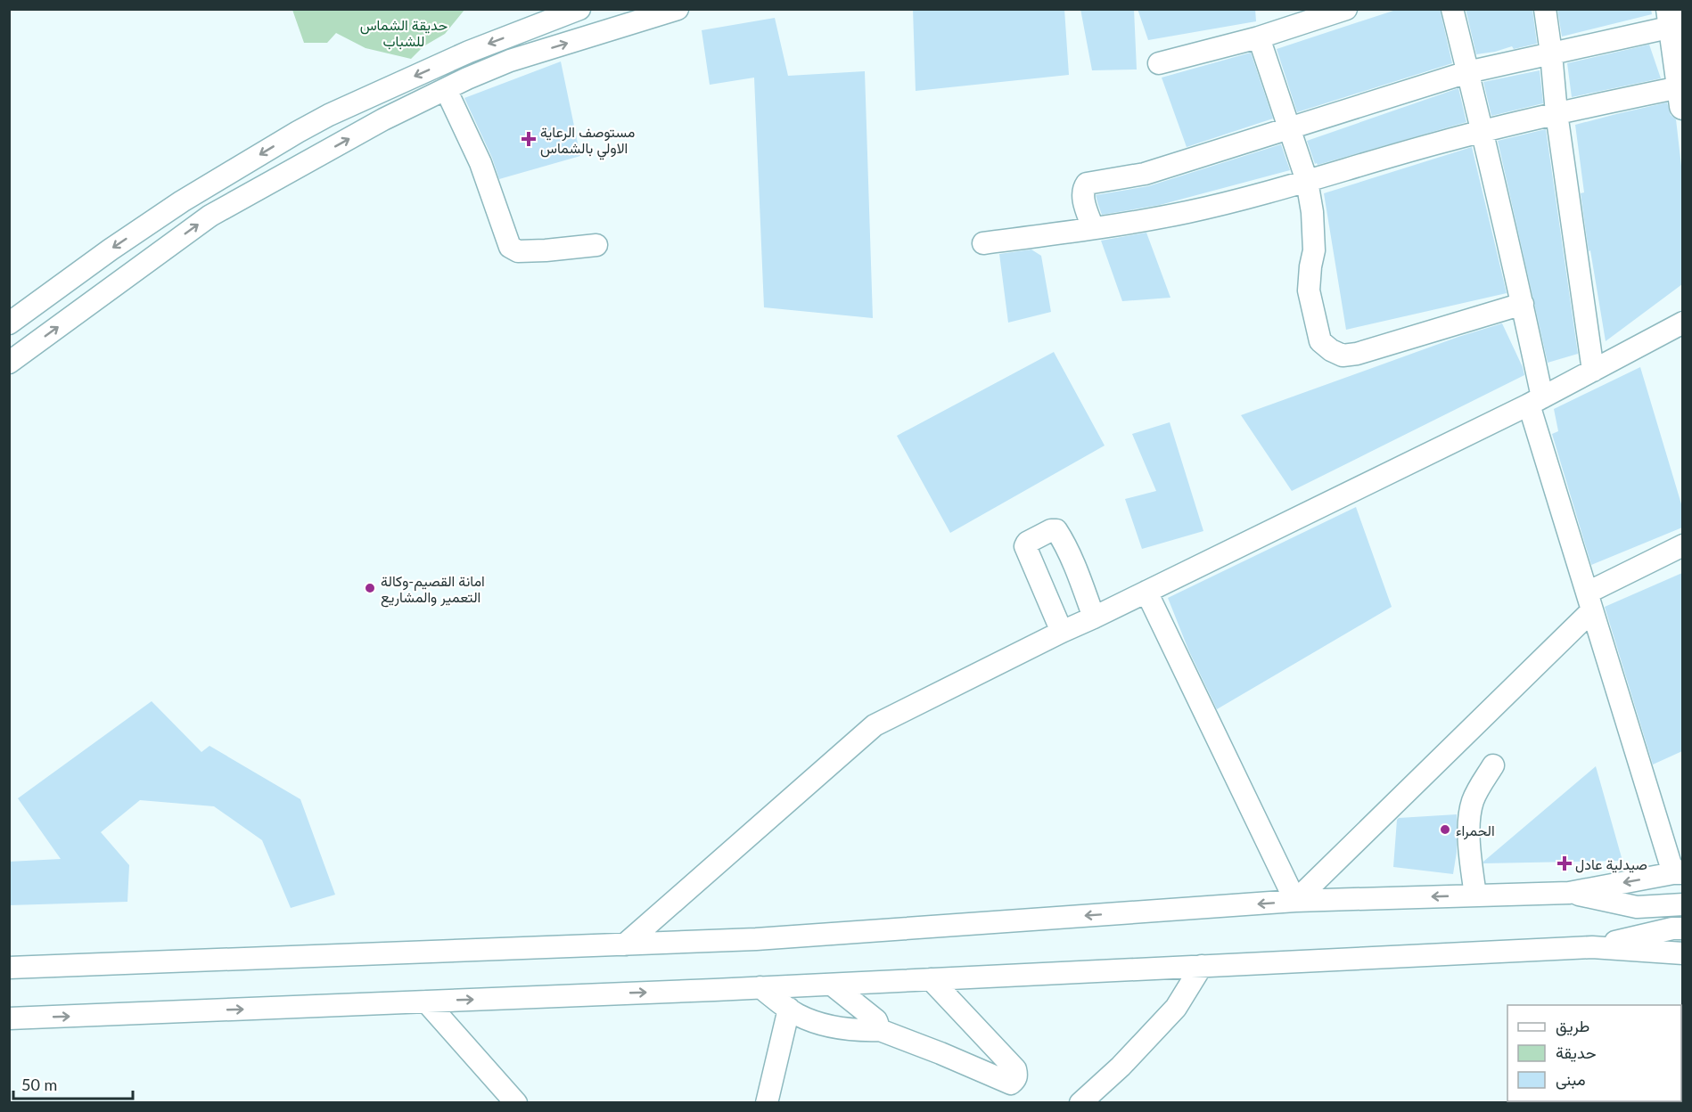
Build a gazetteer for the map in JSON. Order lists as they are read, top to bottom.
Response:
{
  "parks": ["حديقة الشماس للشباب"],
  "places": {
    "health": ["مستوصف الرعاية الاولي بالشماس", "صيدلية عادل"],
    "other": ["امانة القصيم-وكالة التعمير والمشاريع", "الحمراء"]
  },
  "legend": ["طريق", "حديقة", "مبنى"],
  "scale_bar": "50 m"
}
